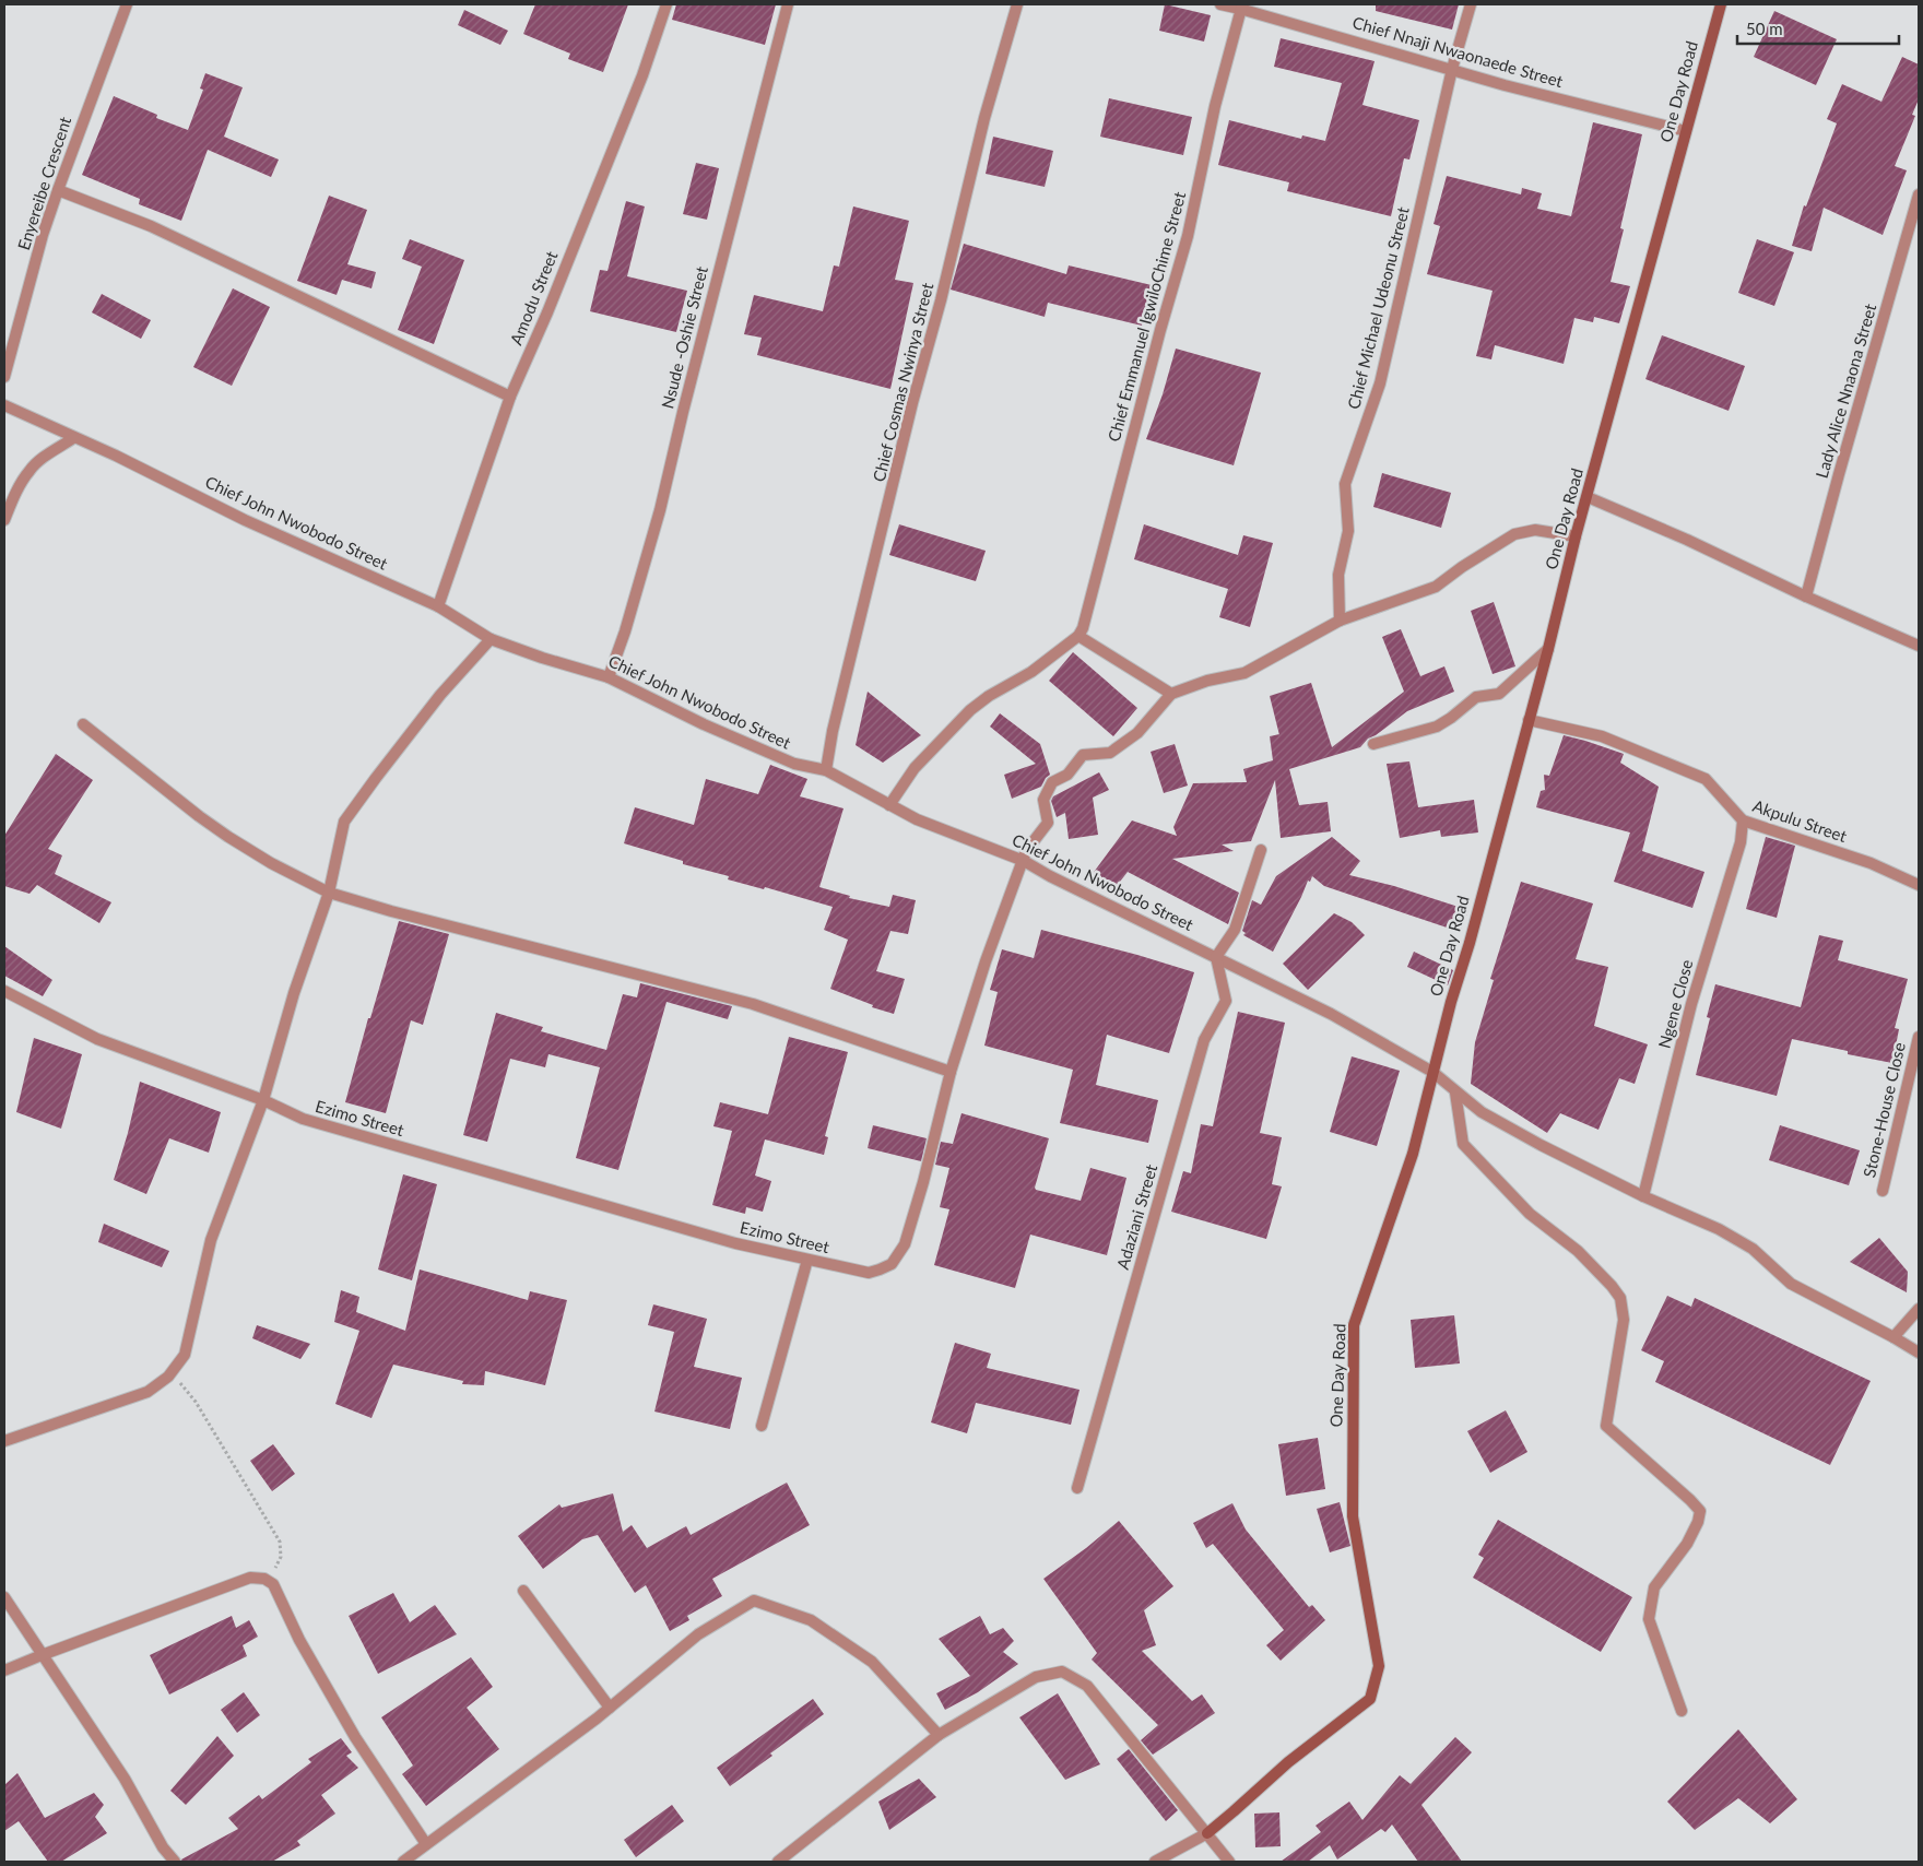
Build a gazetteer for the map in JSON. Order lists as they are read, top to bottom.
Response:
{
  "streets": {
    "main road": ["One Day Road"],
    "street": [
      "Chief Nnaji Nwaonaede Street",
      "Enyereibe Crescent",
      "Amodu Street",
      "Chief Michael Udeonu Street",
      "Chief Emmanuel IgwiloChime Street",
      "Nsude -Oshie Street",
      "Chief Cosmas Nwinya Street",
      "Lady Alice Nnaona Street",
      "Chief John Nwobodo Street",
      "Akpulu Street",
      "Ngene Close",
      "Stone-House Close",
      "Ezimo Street",
      "Adaziani Street"
    ]
  },
  "crossings": [
    ["Chief Nnaji Nwaonaede Street", "One Day Road"],
    ["Chief Nnaji Nwaonaede Street", "Chief Michael Udeonu Street"],
    ["Chief Nnaji Nwaonaede Street", "Chief Emmanuel IgwiloChime Street"],
    ["One Day Road", "Chief John Nwobodo Street"],
    ["One Day Road", "Akpulu Street"],
    ["Amodu Street", "Chief John Nwobodo Street"],
    ["Nsude -Oshie Street", "Chief John Nwobodo Street"],
    ["Chief Cosmas Nwinya Street", "Chief John Nwobodo Street"],
    ["Chief John Nwobodo Street", "Ngene Close"],
    ["Chief John Nwobodo Street", "Ezimo Street"],
    ["Chief John Nwobodo Street", "Adaziani Street"],
    ["Akpulu Street", "Ngene Close"]
  ],
  "scale_bar": "50 m"
}
